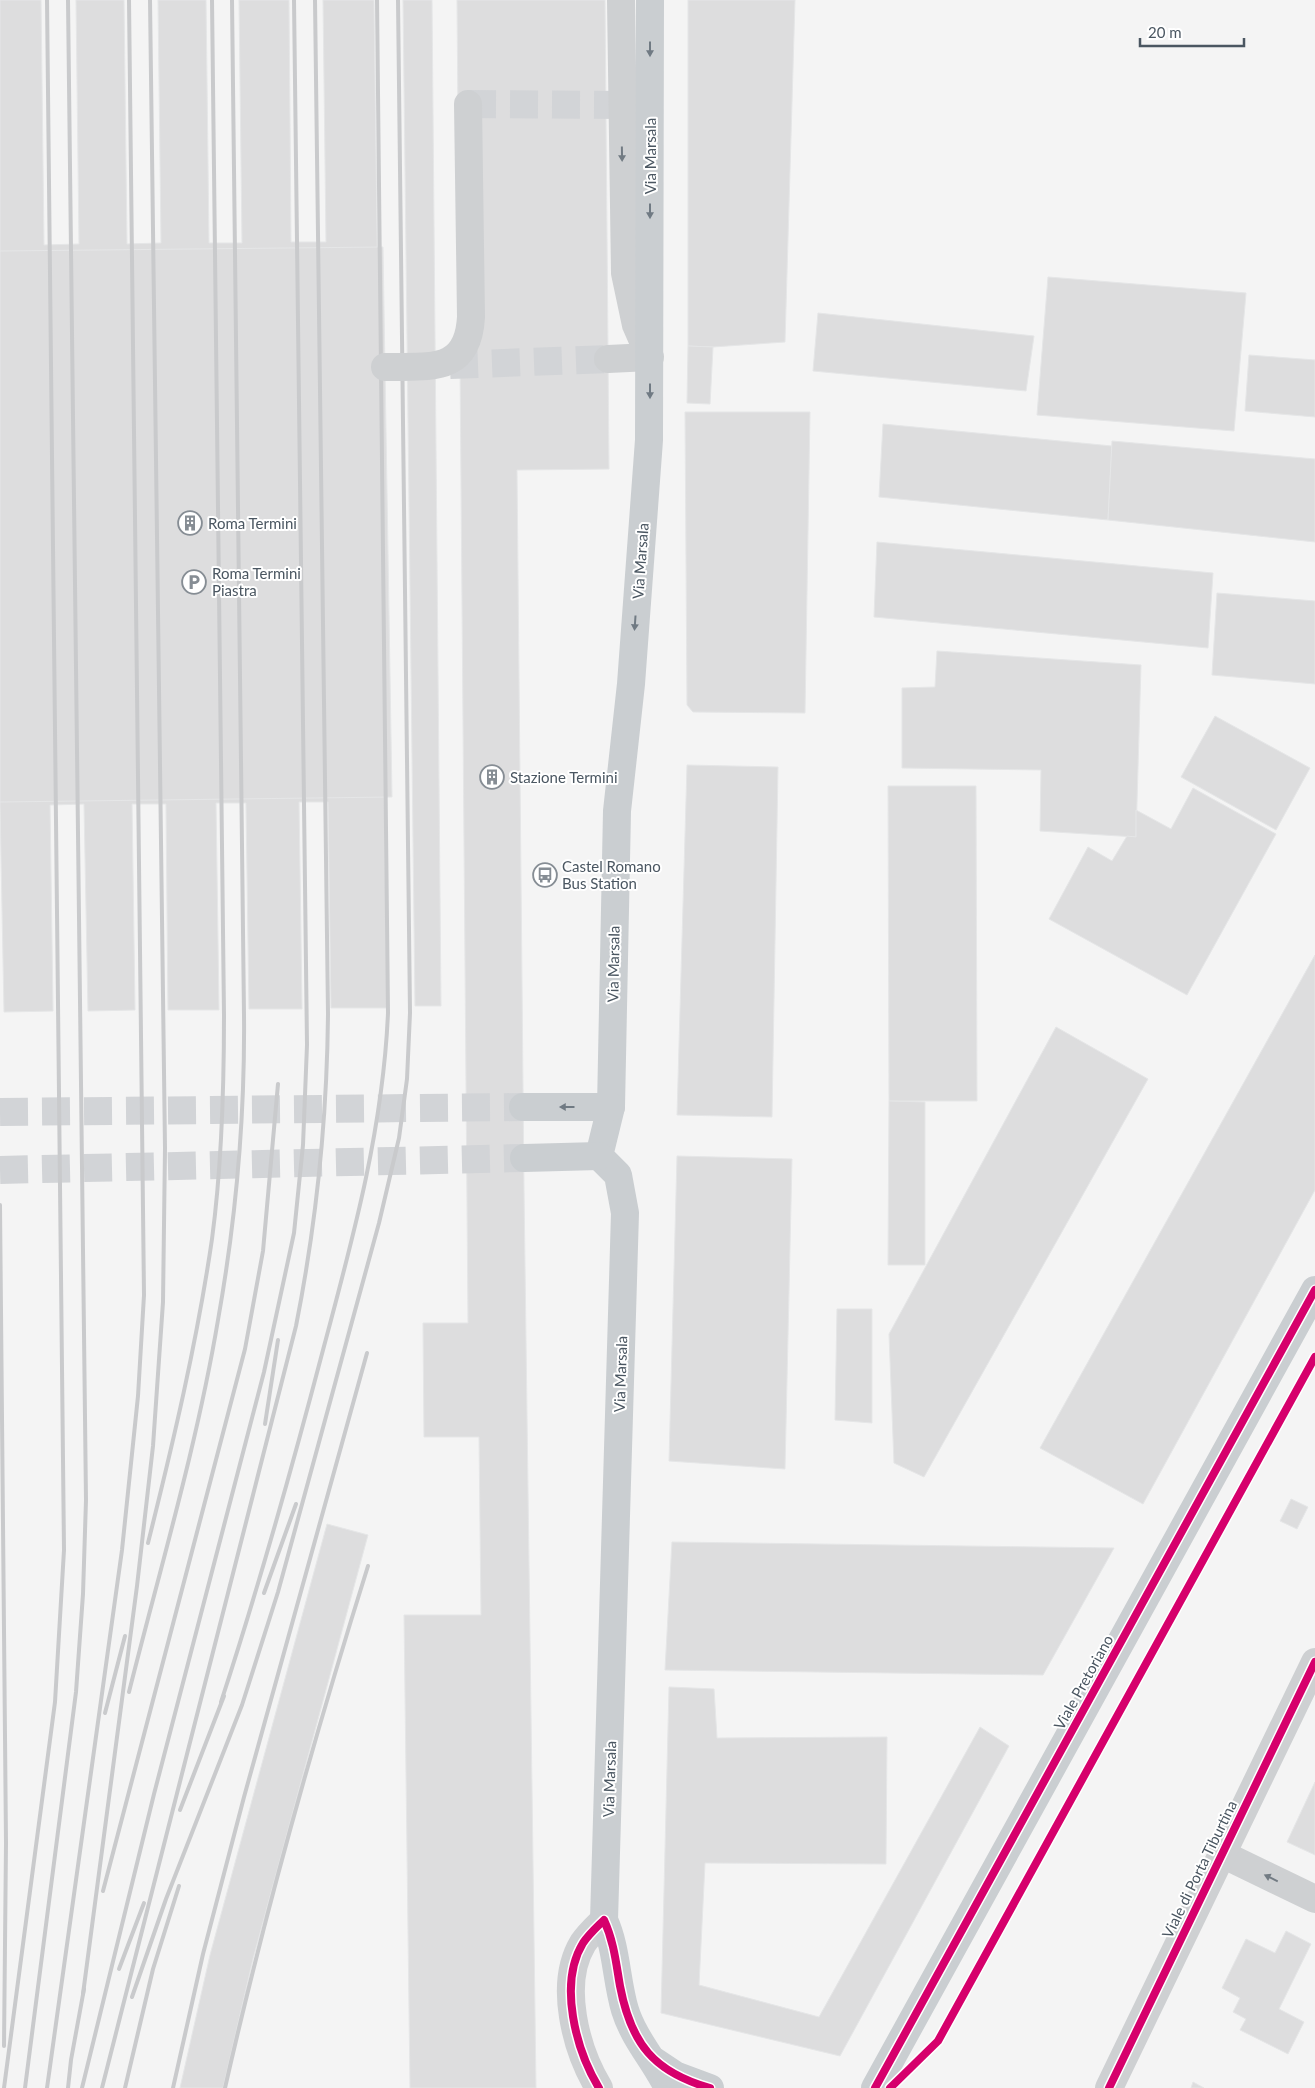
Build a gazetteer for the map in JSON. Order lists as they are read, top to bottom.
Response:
{
  "streets": {
    "main road": ["Via Marsala", "Viale Pretoriano"],
    "street": ["Viale di Porta Tiburtina"]
  },
  "one_way": ["Via Marsala"],
  "places": {
    "building": ["Roma Termini", "Stazione Termini"],
    "parking": ["Roma Termini Piastra"],
    "bus stop": ["Castel Romano Bus Station"]
  },
  "scale_bar": "20 m"
}
